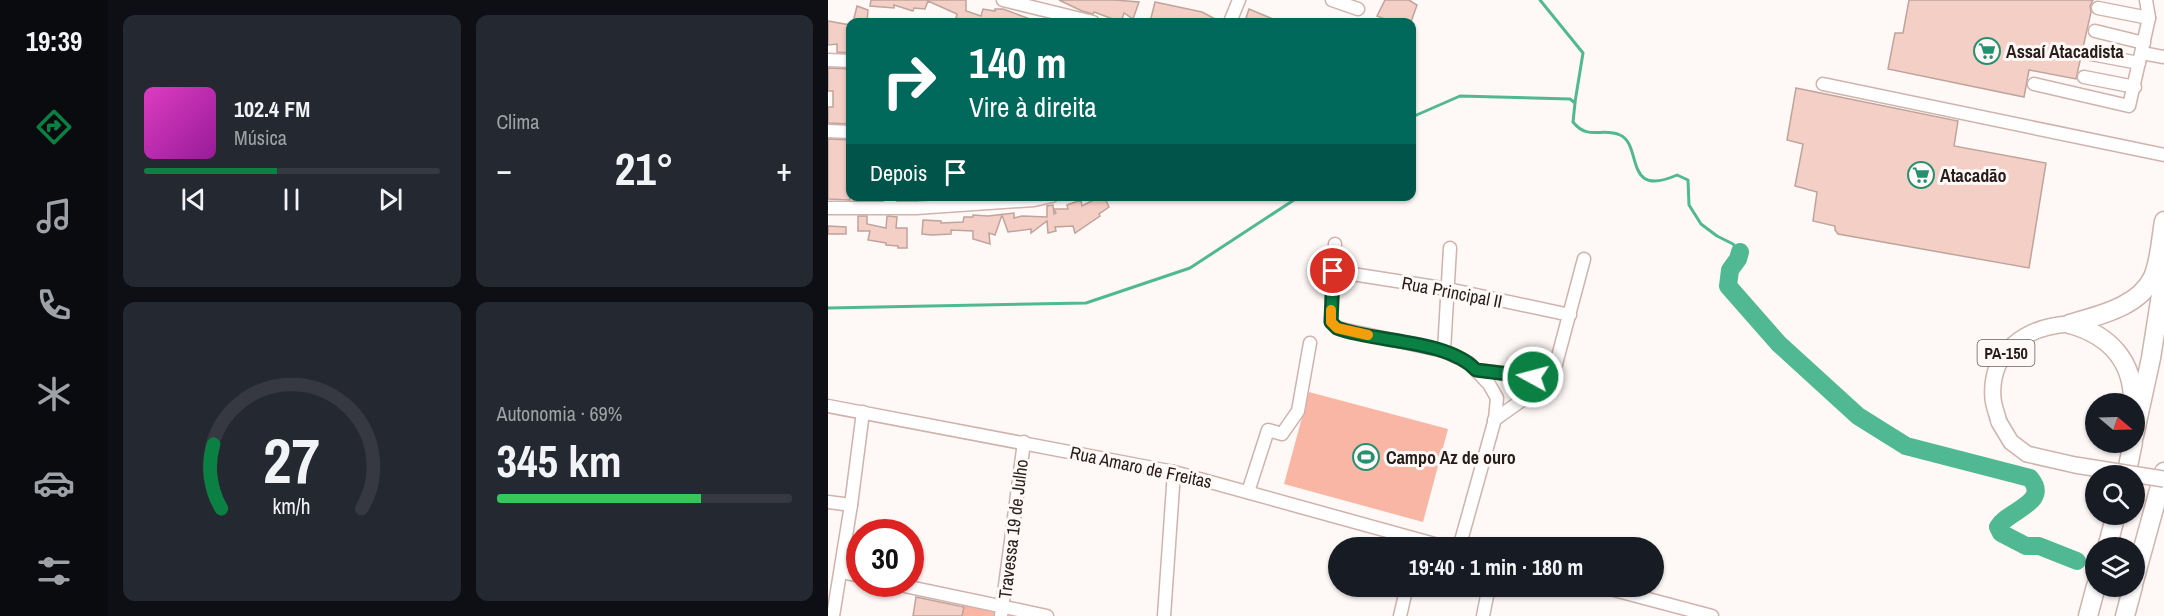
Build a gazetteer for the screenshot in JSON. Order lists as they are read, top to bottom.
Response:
{
  "streets": {
    "main road": ["PA-150"],
    "street": ["Rua Principal II", "Rua Amaro de Freitas", "Travessa 19 de Julho"]
  },
  "crossings": [
    ["Rua Amaro de Freitas", "Travessa 19 de Julho"]
  ],
  "places": {
    "supermarket": ["Assaí Atacadista", "Atacadão"],
    "sports": ["Campo Az de ouro"]
  },
  "north": "right",
  "page": {
    "tabs": "19:39",
    "tile": [
      "Clima",
      ["Autonomia · 69%", "345 km"]
    ],
    "turn": ["140 m", "Vire à direita"],
    "song": ["102.4 FM", "Música"],
    "heat": ["−", "21°", "+"],
    "then": "Depois",
    "limit": "30",
    "trip": "19:40 · 1 min · 180 m",
    "gauge": ["27", "km/h"]
  }
}
